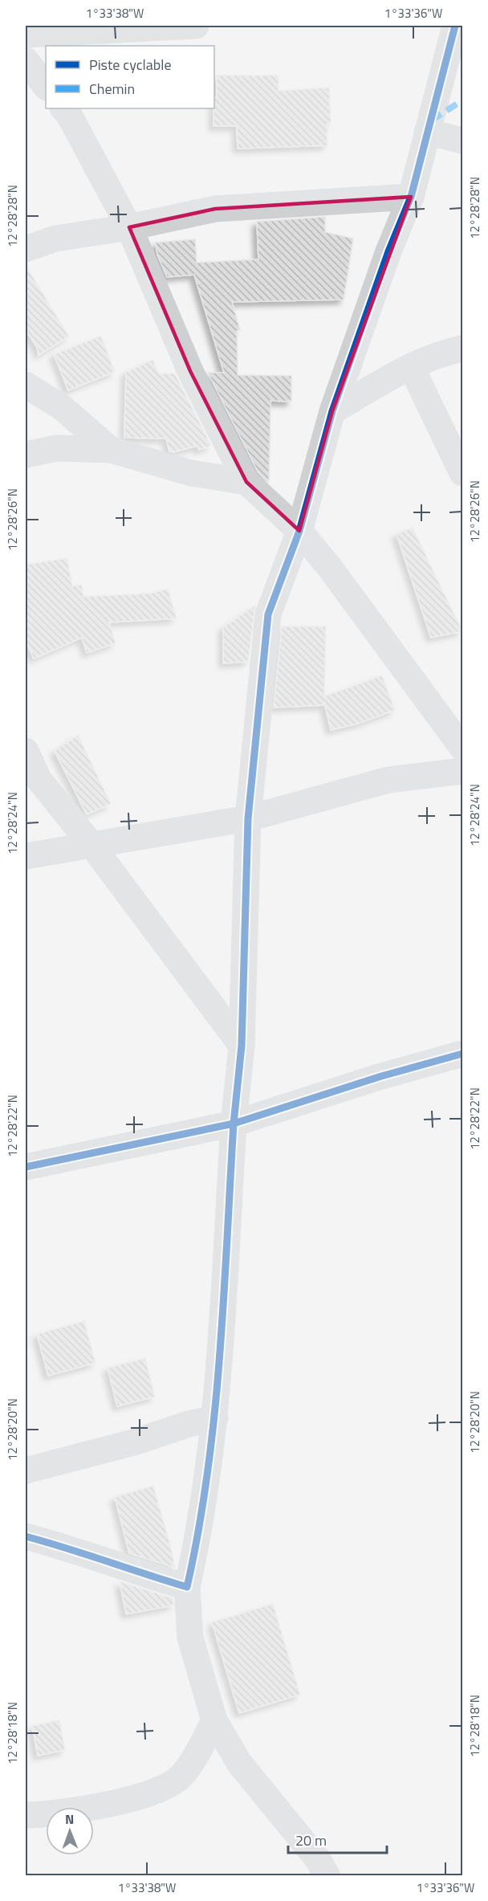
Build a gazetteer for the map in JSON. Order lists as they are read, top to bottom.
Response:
{
  "legend": ["Piste cyclable", "Chemin"],
  "scale_bar": "20 m",
  "north": "top",
  "coordinates": [
    "1°33'38\"W",
    "1°33'36\"W",
    "12°28'28\"N",
    "12°28'26\"N",
    "12°28'24\"N",
    "12°28'22\"N",
    "12°28'20\"N",
    "12°28'18\"N"
  ]
}
